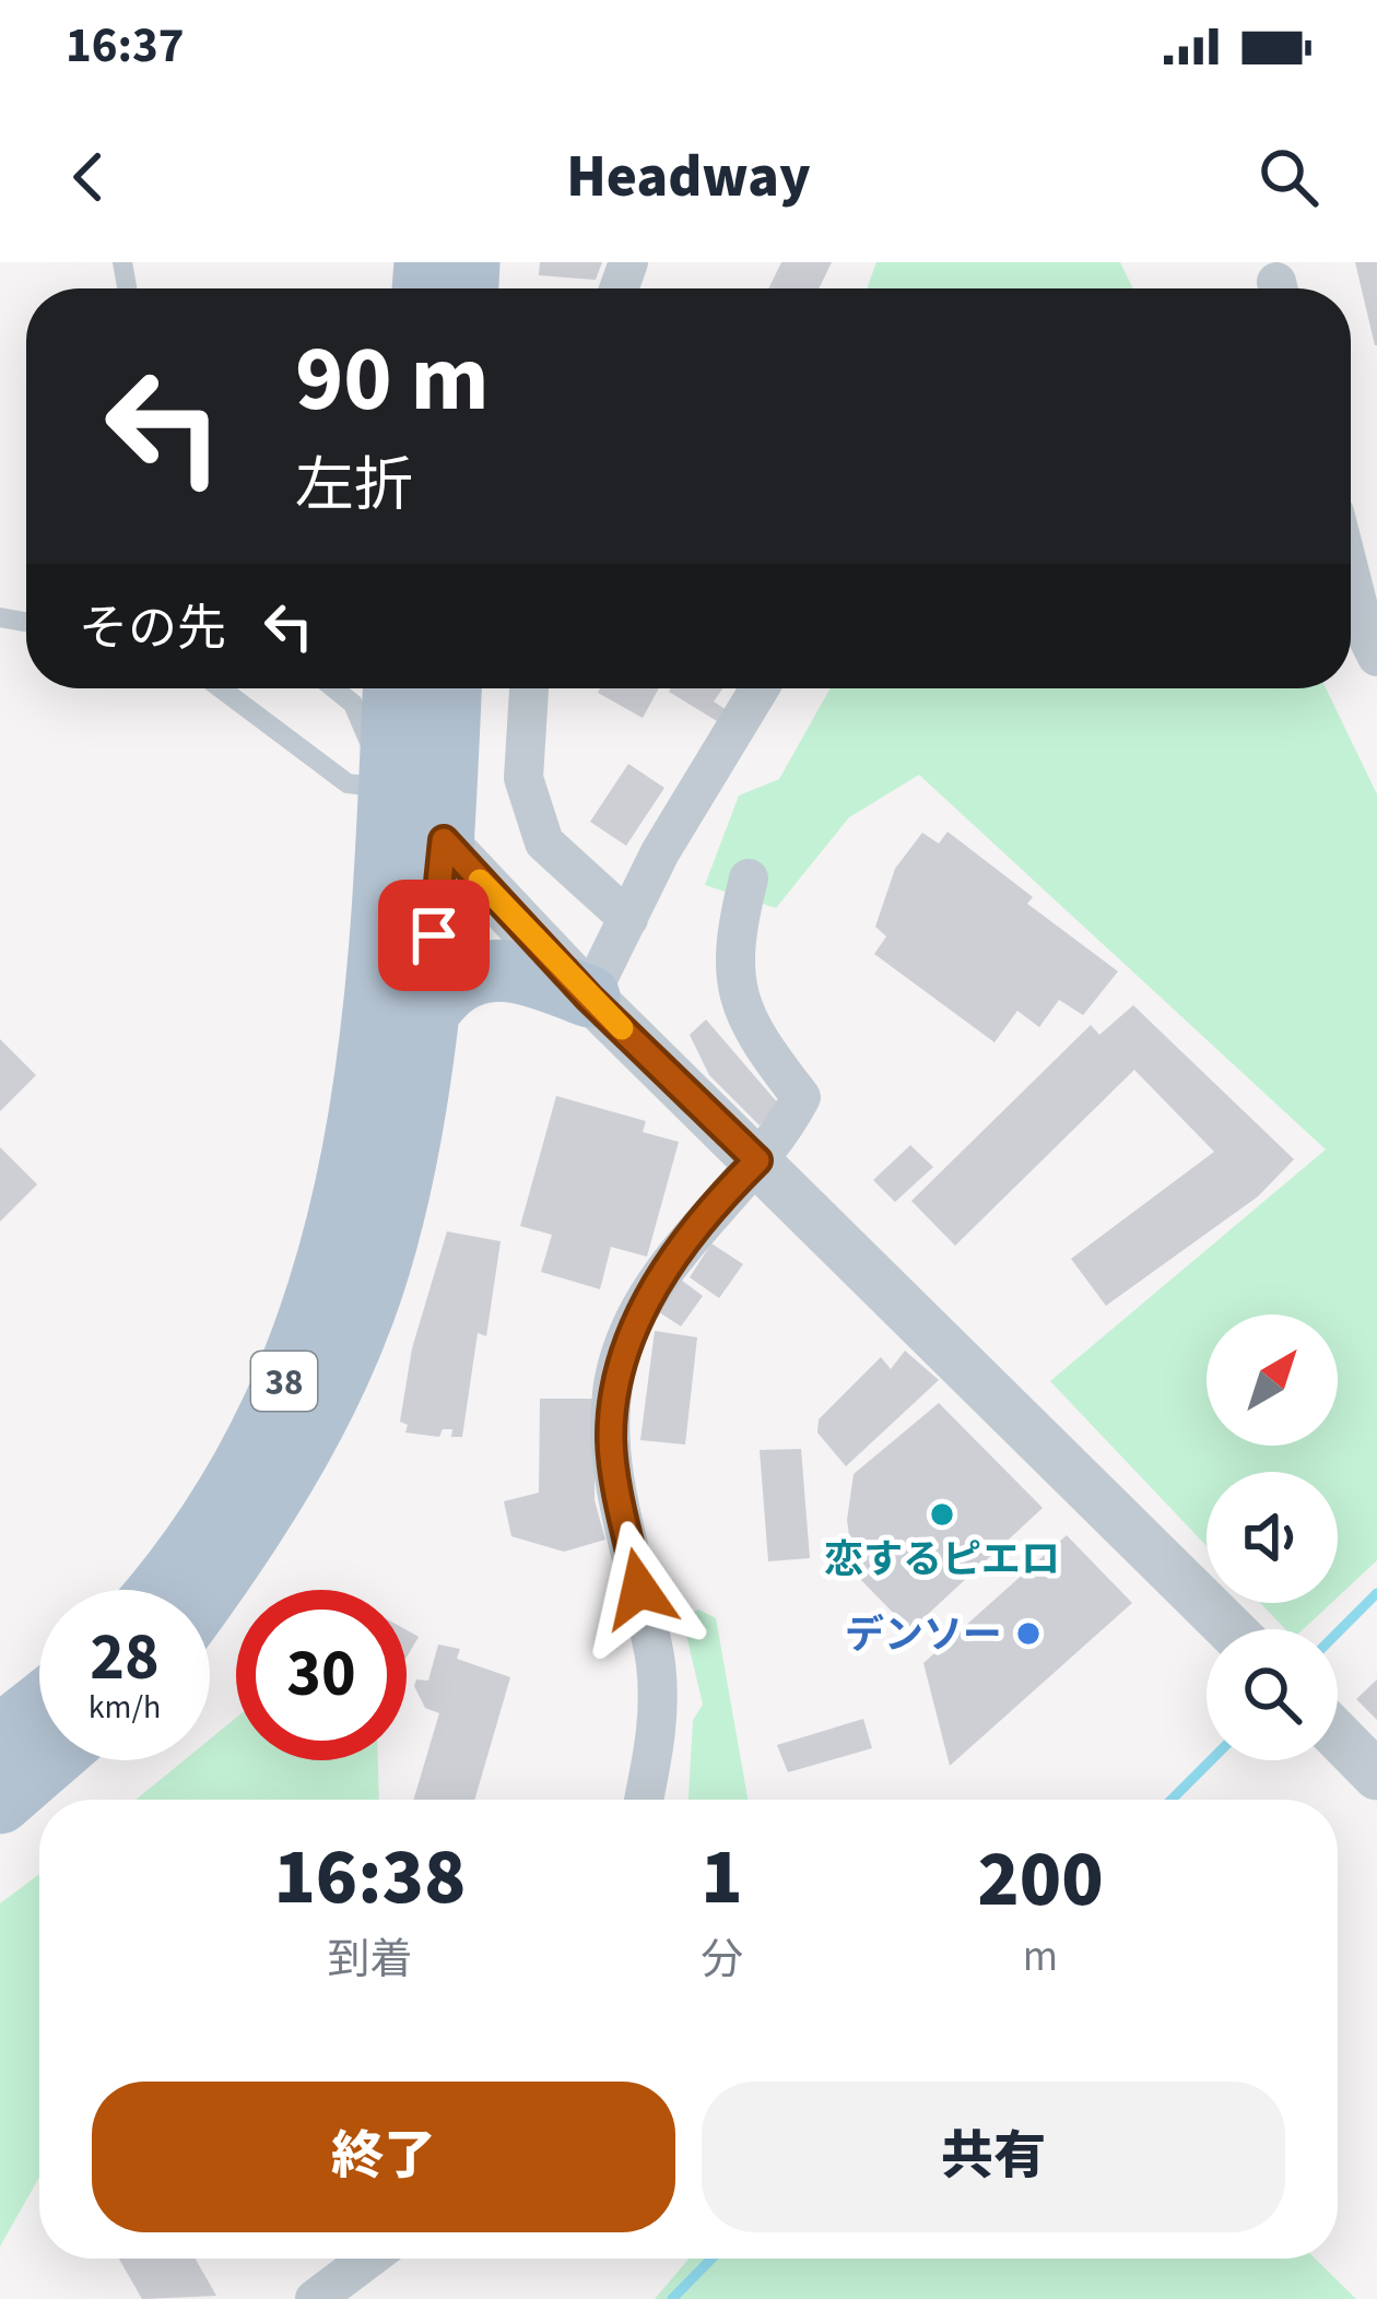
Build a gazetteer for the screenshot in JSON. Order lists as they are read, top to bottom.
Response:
{
  "streets": {
    "main road": ["38"]
  },
  "places": ["恋するピエロ", "デンソー"],
  "north": "top right",
  "page": {
    "status": "16:37",
    "header": "Headway",
    "turn": ["90 m", "左折"],
    "then": "その先",
    "speed": "28 km/h",
    "limit": "30",
    "eta": [
      "16:38",
      "到着",
      "1",
      "分",
      "200",
      "m"
    ],
    "buttons": ["終了", "共有"]
  }
}
